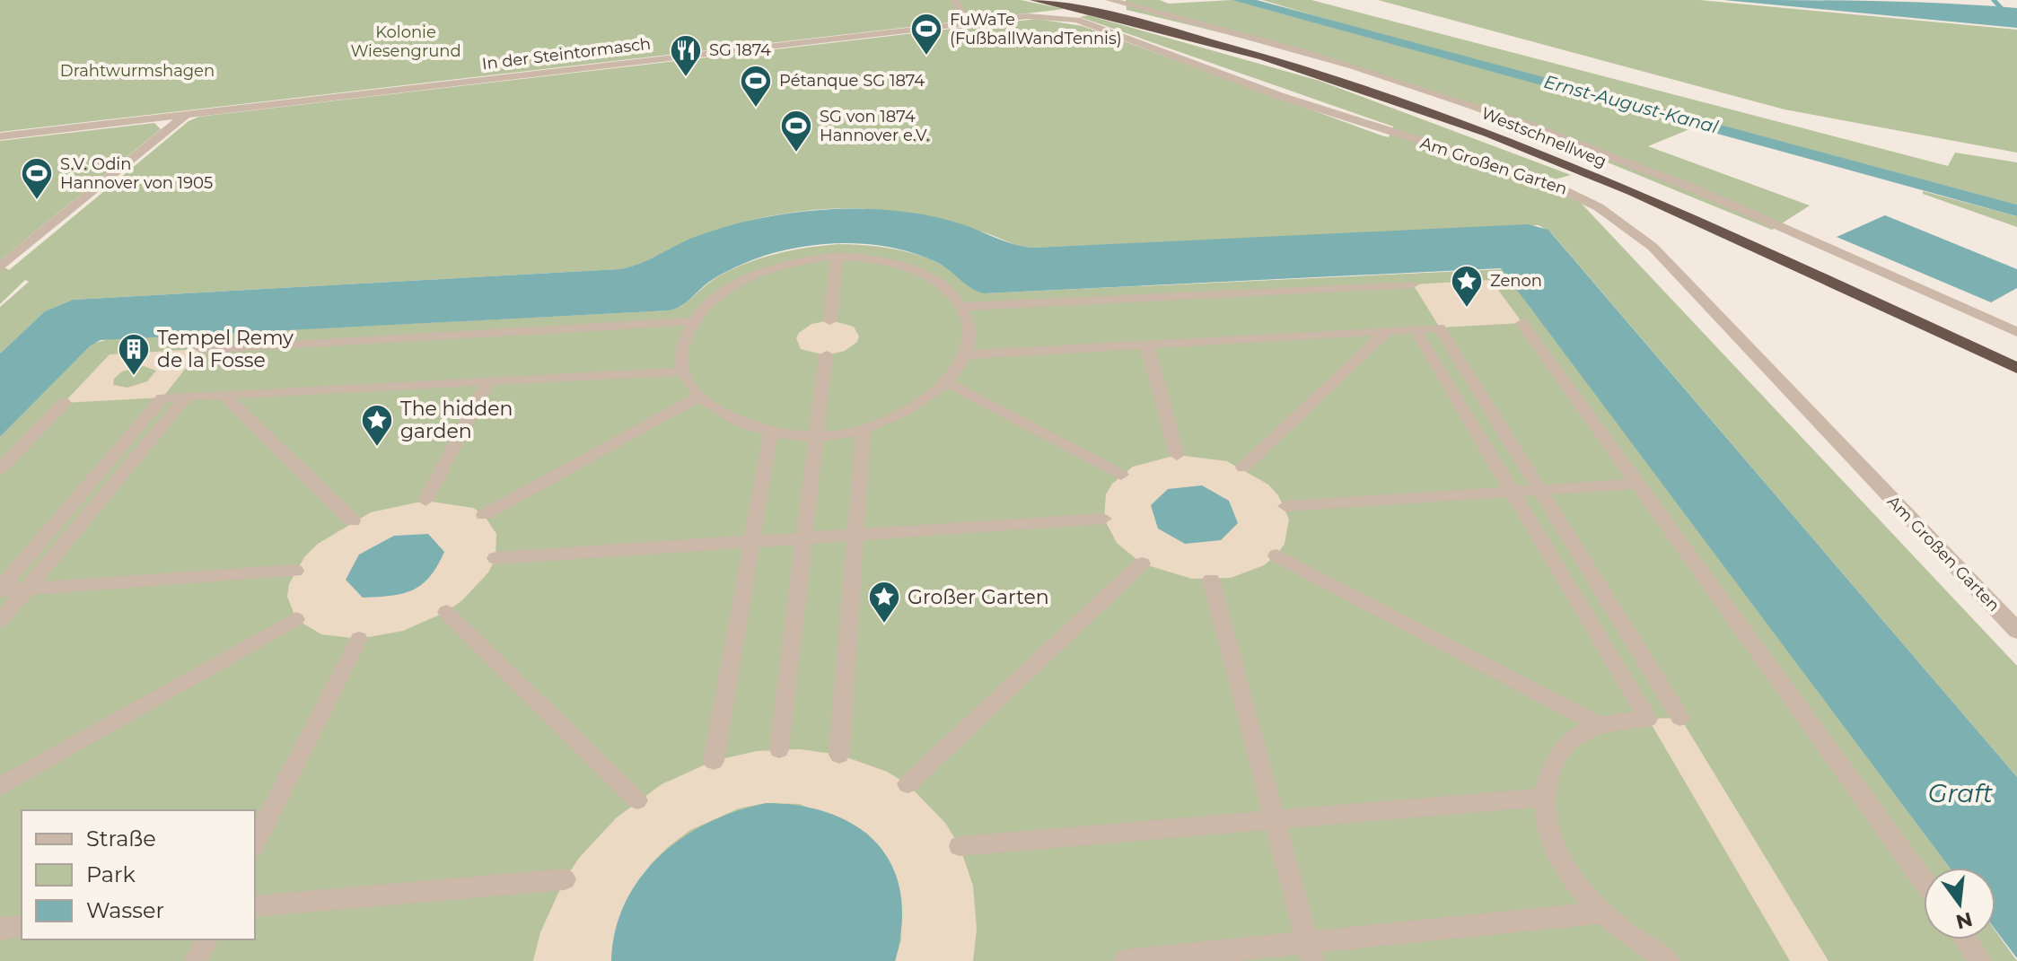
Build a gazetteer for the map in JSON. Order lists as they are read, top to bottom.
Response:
{
  "streets": {
    "highway": ["Westschnellweg"],
    "street": ["In der Steintormasch", "Am Großen Garten"]
  },
  "crossings": [
    ["In der Steintormasch", "Am Großen Garten"]
  ],
  "water": ["Ernst-August-Kanal", "Graft"],
  "parks": ["Kolonie Wiesengrund", "Drahtwurmshagen"],
  "places": {
    "sports": [
      "FuWaTe (FußballWandTennis)",
      "Pétanque SG 1874",
      "SG von 1874 Hannover e.V.",
      "S.V. Odin Hannover von 1905"
    ],
    "restaurant": ["SG 1874"],
    "place": ["Zenon", "The hidden garden", "Großer Garten"],
    "building": ["Tempel Remy de la Fosse"]
  },
  "legend": ["Straße", "Park", "Wasser"],
  "north": "bottom"
}
